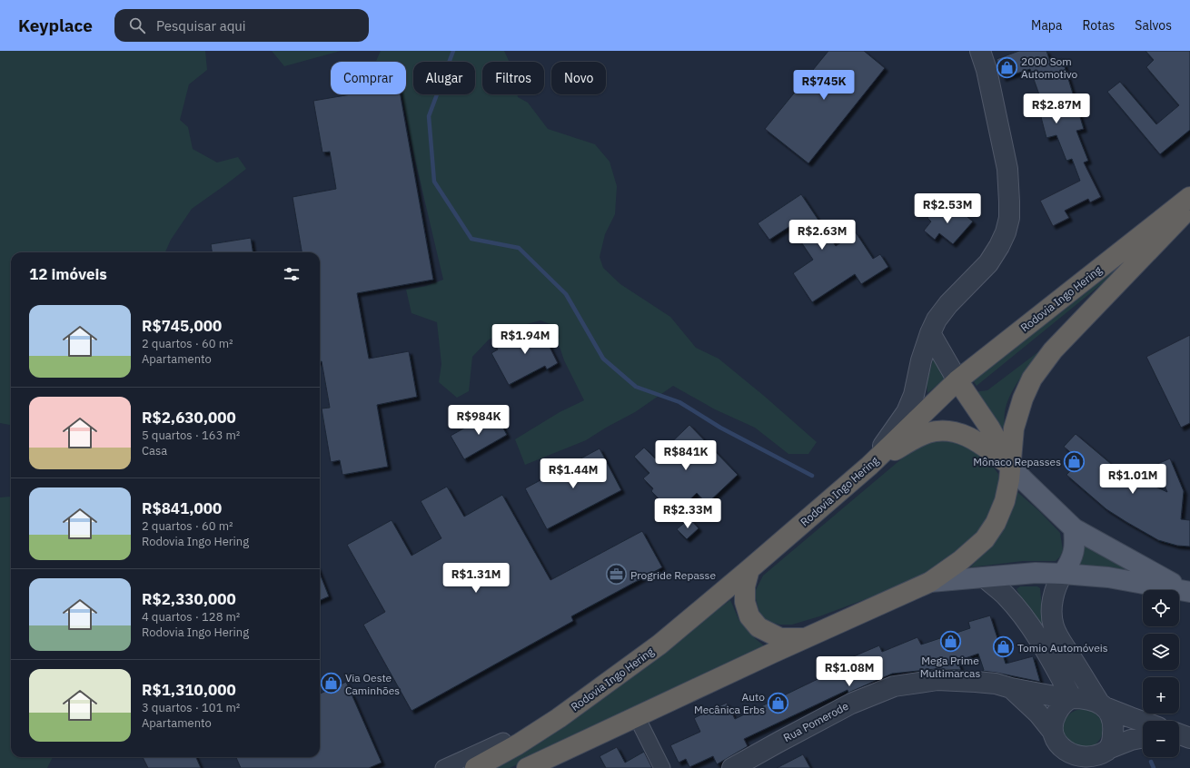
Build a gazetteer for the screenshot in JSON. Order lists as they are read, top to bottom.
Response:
{
  "streets": {
    "highway": ["Rodovia Ingo Hering"],
    "street": ["Rua Pomerode"]
  },
  "places": {
    "shop": [
      "2000 Som Automotivo",
      "Mônaco Repasses",
      "Mega Prime Multimarcas",
      "Tomio Automóveis",
      "Via Oeste Caminhões",
      "Auto Mecânica Erbs"
    ],
    "office": ["Progride Repasse"]
  },
  "page": {
    "header": "Keyplace",
    "search": "Pesquisar aqui",
    "nav": ["Mapa", "Rotas", "Salvos"],
    "chip": [
      "Comprar",
      "Alugar",
      "Filtros",
      "Novo"
    ],
    "price": [
      "R$745K",
      "R$2.87M",
      "R$2.53M",
      "R$2.63M",
      "R$1.94M",
      "R$984K",
      "R$841K",
      "R$1.44M",
      "R$1.01M",
      "R$2.33M",
      "R$1.31M",
      "R$1.08M"
    ],
    "heading": "12 imóveis",
    "list": [
      {
        "name": "R$745,000",
        "note": "2 quartos · 60 m² · Apartamento"
      },
      {
        "name": "R$2,630,000",
        "note": "5 quartos · 163 m² · Casa"
      },
      {
        "name": "R$841,000",
        "note": "2 quartos · 60 m² · Rodovia Ingo Hering"
      },
      {
        "name": "R$2,330,000",
        "note": "4 quartos · 128 m² · Rodovia Ingo Hering"
      },
      {
        "name": "R$1,310,000",
        "note": "3 quartos · 101 m² · Apartamento"
      }
    ],
    "map_buttons": ["+", "−"]
  }
}
